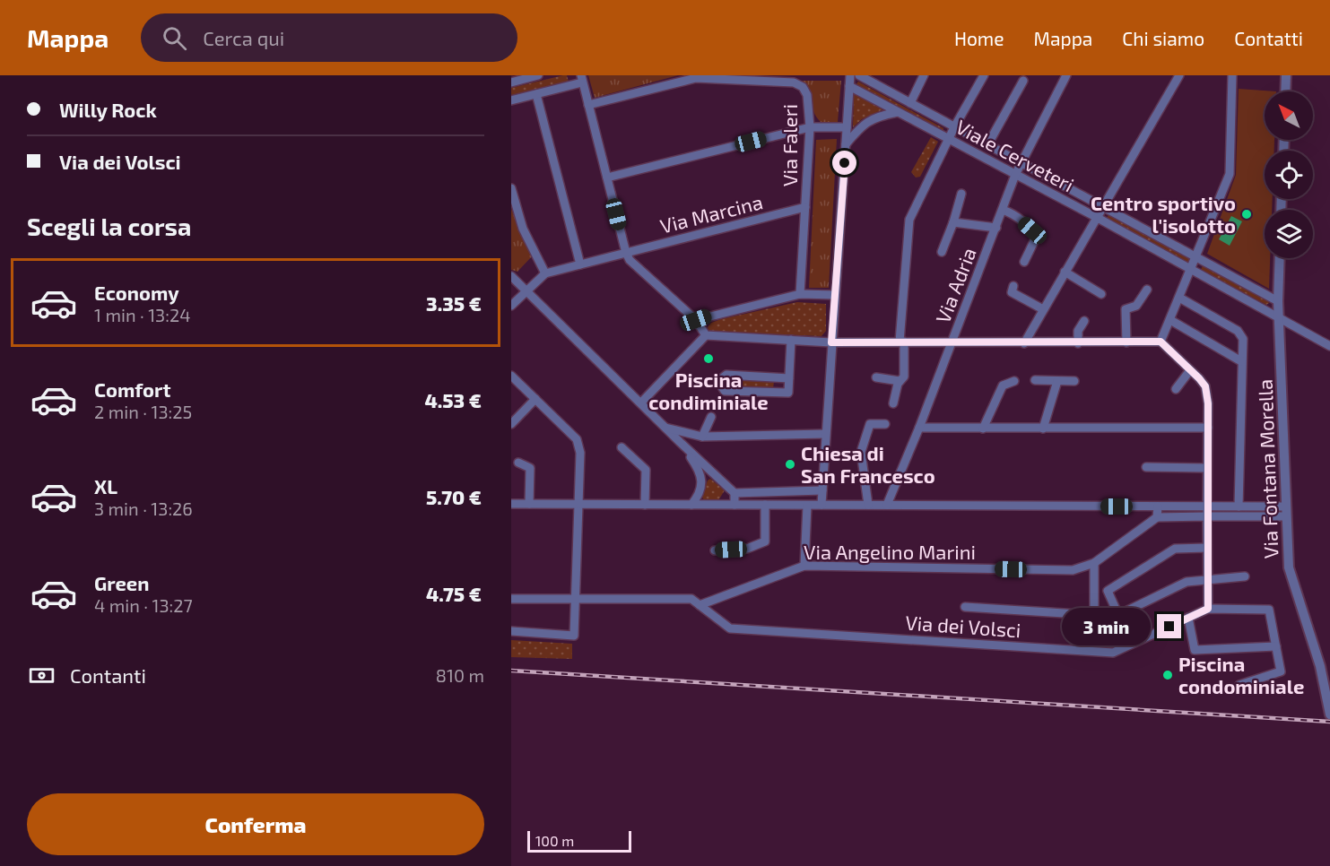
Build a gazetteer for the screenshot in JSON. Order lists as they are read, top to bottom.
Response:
{
  "streets": {
    "street": [
      "Via Faleri",
      "Viale Cerveteri",
      "Via Marcina",
      "Via Adria",
      "Via Fontana Morella",
      "Via Angelino Marini",
      "Via dei Volsci"
    ]
  },
  "crossings": [
    ["Via Faleri", "Via Marcina"],
    ["Viale Cerveteri", "Via Adria"],
    ["Viale Cerveteri", "Via Fontana Morella"],
    ["Via Angelino Marini", "Via dei Volsci"]
  ],
  "places": [
    "Centro sportivo l'isolotto",
    "Piscina condiminiale",
    "Chiesa di San Francesco",
    "Piscina condominiale"
  ],
  "scale_bar": "100 m",
  "north": "top left",
  "page": {
    "header": "Mappa",
    "search": "Cerca qui",
    "nav": [
      "Home",
      "Mappa",
      "Chi siamo",
      "Contatti"
    ],
    "banner": ["Willy Rock", "Via dei Volsci"],
    "heading": "Scegli la corsa",
    "list": [
      {
        "name": "Economy",
        "note": "1 min · 13:24",
        "value": "3.35 €"
      },
      {
        "name": "Comfort",
        "note": "2 min · 13:25",
        "value": "4.53 €"
      },
      {
        "name": "XL",
        "note": "3 min · 13:26",
        "value": "5.70 €"
      },
      {
        "name": "Green",
        "note": "4 min · 13:27",
        "value": "4.75 €"
      }
    ],
    "bubble": "3 min",
    "pay": ["Contanti", "810 m"],
    "buttons": "Conferma",
    "scale": "100 m"
  }
}
